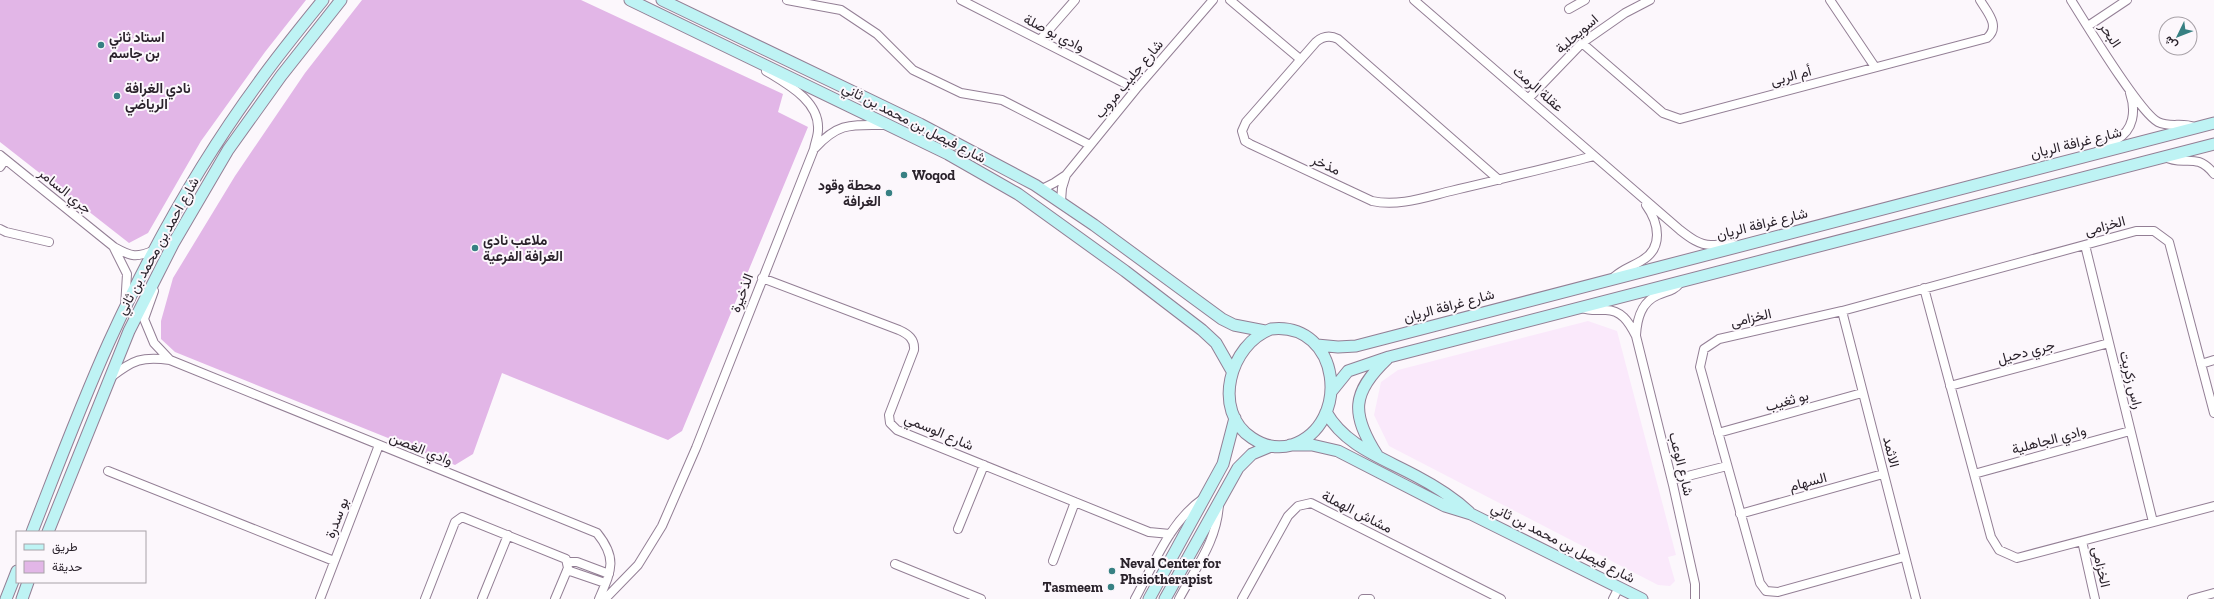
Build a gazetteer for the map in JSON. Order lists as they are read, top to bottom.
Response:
{
  "streets": {
    "street": [
      "وادي بو صلة",
      "اسويحلية",
      "البحر",
      "أم الربى",
      "شارع جليب مروب",
      "عقلة الرمث",
      "شارع فيصل بن محمد بن ثاني",
      "شارع غرافة الريان",
      "مذخر",
      "جري السامر",
      "الخزامى",
      "شارع احمد بن محمد بن ثاني",
      "الذخيرة",
      "جري دحيل",
      "راس زكريت",
      "بو ثغيب",
      "شارع الوسمي",
      "وادي الجاهلية",
      "وادي الغصن",
      "الاثمد",
      "شارع الوعب",
      "السهام",
      "مشاش الهملة",
      "بو سدرة"
    ]
  },
  "crossings": [
    ["وادي بو صلة", "شارع جليب مروب"],
    ["اسويحلية", "أم الربى"],
    ["اسويحلية", "عقلة الرمث"],
    ["البحر", "شارع غرافة الريان"],
    ["شارع جليب مروب", "شارع فيصل بن محمد بن ثاني"],
    ["عقلة الرمث", "شارع غرافة الريان"],
    ["عقلة الرمث", "مذخر"],
    ["شارع فيصل بن محمد بن ثاني", "شارع غرافة الريان"],
    ["شارع فيصل بن محمد بن ثاني", "الذخيرة"],
    ["جري السامر", "شارع احمد بن محمد بن ثاني"],
    ["الخزامى", "جري دحيل"],
    ["الخزامى", "راس زكريت"],
    ["الخزامى", "بو ثغيب"],
    ["الخزامى", "وادي الجاهلية"],
    ["الخزامى", "الاثمد"],
    ["الخزامى", "السهام"],
    ["شارع احمد بن محمد بن ثاني", "وادي الغصن"],
    ["الذخيرة", "شارع الوسمي"],
    ["جري دحيل", "راس زكريت"],
    ["راس زكريت", "وادي الجاهلية"],
    ["بو ثغيب", "الاثمد"],
    ["وادي الغصن", "بو سدرة"],
    ["الاثمد", "السهام"]
  ],
  "places": [
    "استاد ثاني بن جاسم",
    "نادي الغرافة الرياضي",
    "Woqod",
    "محطة وقود الغرافة",
    "ملاعب نادي الغرافة الفرعية",
    "Neval Center for Phsiotherapist",
    "Tasmeem"
  ],
  "legend": ["طريق", "حديقة"],
  "north": "bottom left"
}
